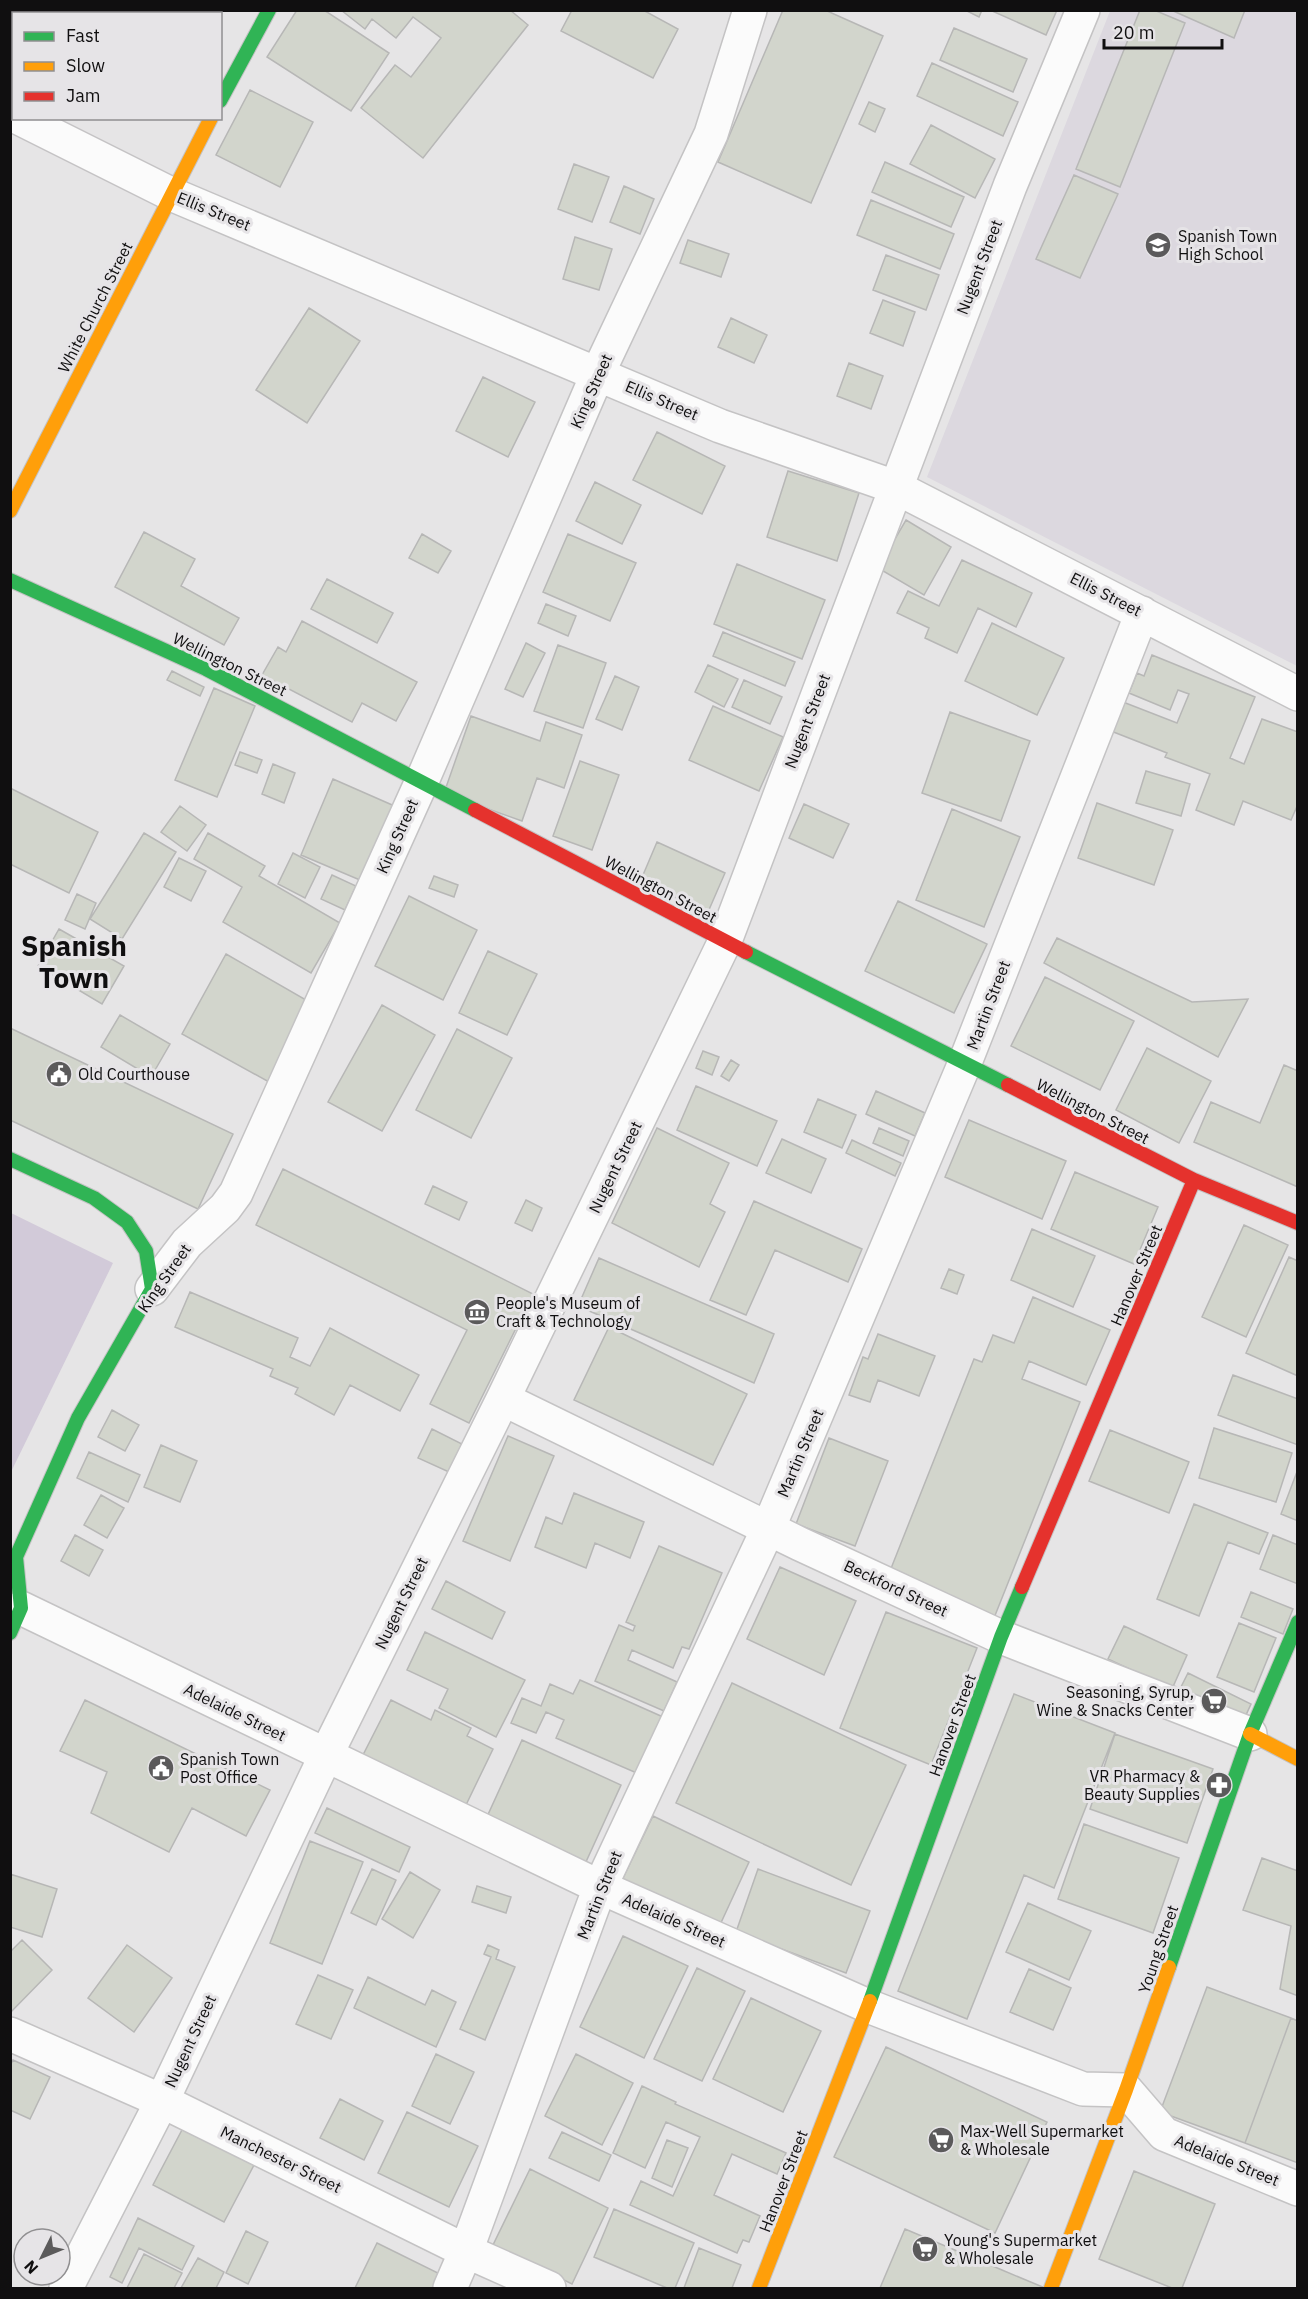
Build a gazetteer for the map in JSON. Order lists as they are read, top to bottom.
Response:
{
  "streets": {
    "street": [
      "Ellis Street",
      "Nugent Street",
      "White Church Street",
      "King Street",
      "Wellington Street",
      "Martin Street",
      "Hanover Street",
      "Beckford Street",
      "Adelaide Street",
      "Young Street",
      "Manchester Street"
    ]
  },
  "crossings": [
    ["Ellis Street", "Nugent Street"],
    ["Ellis Street", "White Church Street"],
    ["Ellis Street", "King Street"],
    ["Ellis Street", "Martin Street"],
    ["Nugent Street", "Wellington Street"],
    ["Nugent Street", "Beckford Street"],
    ["Nugent Street", "Adelaide Street"],
    ["Nugent Street", "Manchester Street"],
    ["King Street", "Wellington Street"],
    ["King Street", "Adelaide Street"],
    ["Wellington Street", "Martin Street"],
    ["Wellington Street", "Hanover Street"],
    ["Martin Street", "Beckford Street"],
    ["Martin Street", "Adelaide Street"],
    ["Martin Street", "Manchester Street"],
    ["Hanover Street", "Beckford Street"],
    ["Hanover Street", "Adelaide Street"],
    ["Beckford Street", "Young Street"],
    ["Adelaide Street", "Young Street"]
  ],
  "districts": ["Spanish Town"],
  "places": {
    "school or university": ["Spanish Town High School"],
    "public building": ["Old Courthouse", "Spanish Town Post Office"],
    "museum": ["People's Museum of Craft & Technology"],
    "supermarket": ["Seasoning, Syrup, Wine & Snacks Center", "Max-Well Supermarket & Wholesale", "Young's Supermarket & Wholesale"],
    "pharmacy": ["VR Pharmacy & Beauty Supplies"]
  },
  "legend": ["Fast", "Slow", "Jam"],
  "scale_bar": "20 m",
  "north": "bottom left"
}
